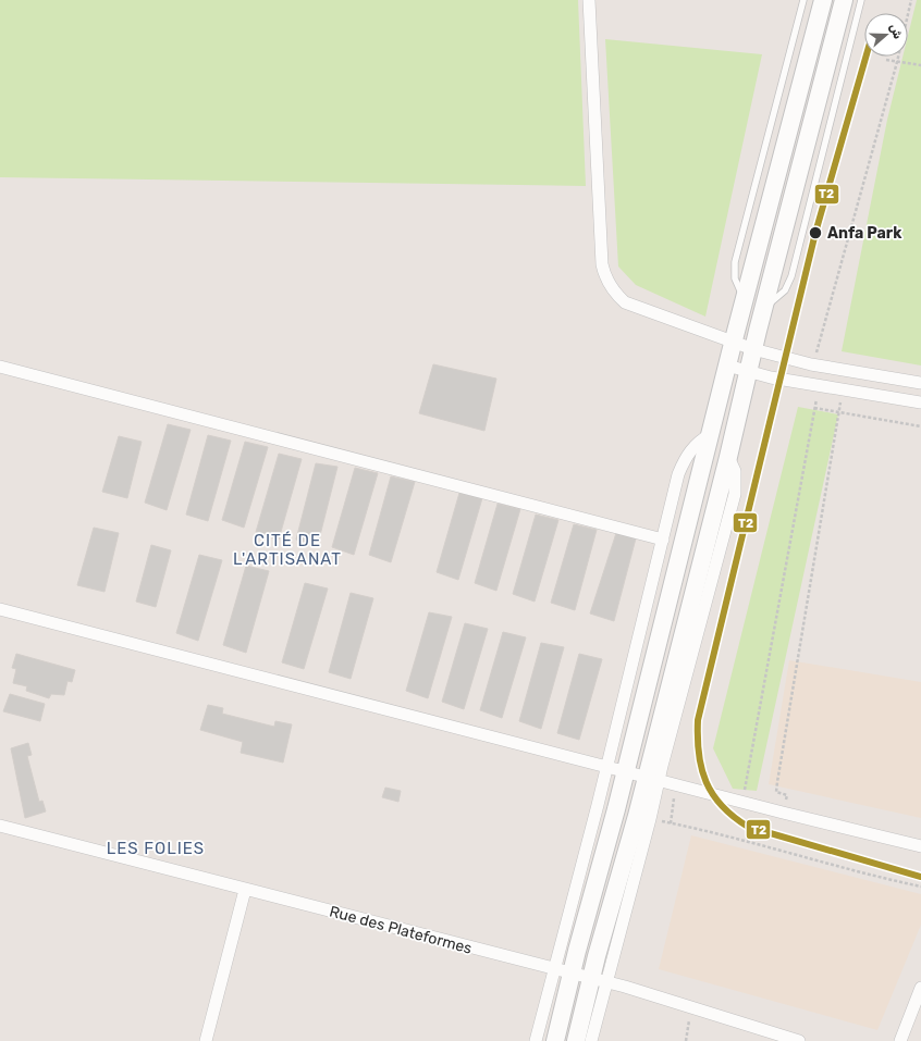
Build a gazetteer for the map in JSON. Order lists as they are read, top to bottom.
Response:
{
  "streets": {
    "street": ["Rue des Plateformes"]
  },
  "districts": ["CITÉ DE L'ARTISANAT", "LES FOLIES"],
  "places": ["Anfa Park"],
  "lines": ["transit line T2"],
  "north": "right"
}
